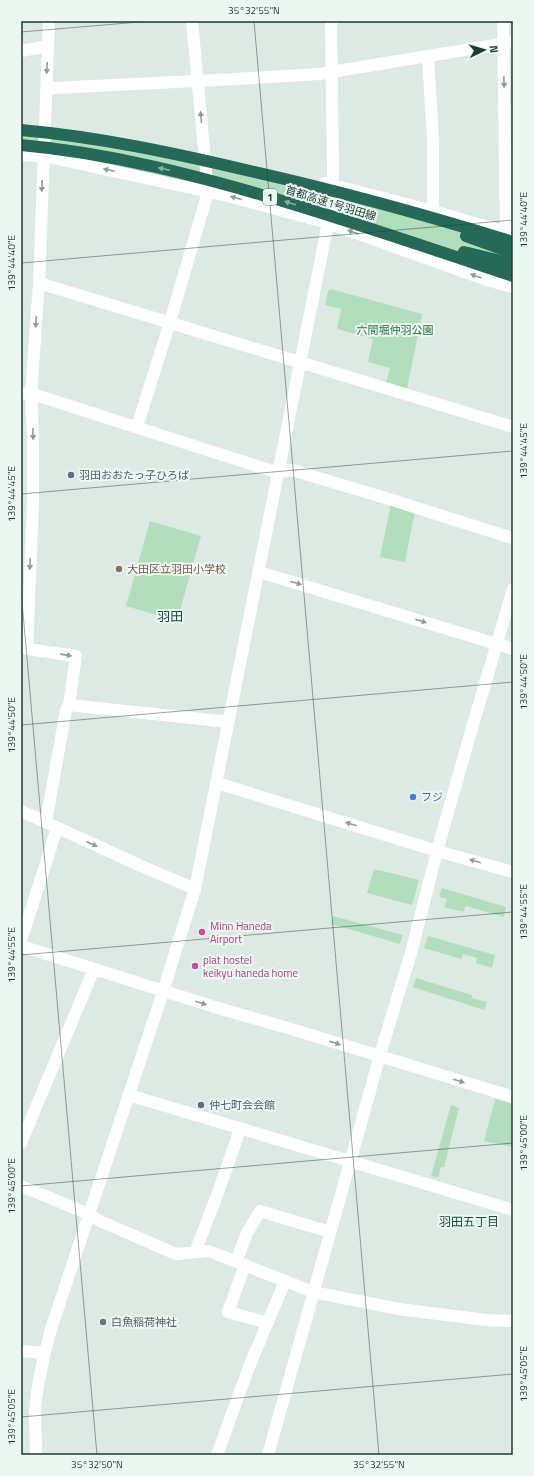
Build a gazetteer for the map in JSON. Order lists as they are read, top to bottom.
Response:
{
  "streets": {
    "highway": ["1", "首都高速1号羽田線"]
  },
  "districts": ["羽田", "羽田五丁目"],
  "parks": ["六間堀仲羽公園"],
  "places": [
    "羽田おおたっ子ひろば",
    "大田区立羽田小学校",
    "フジ",
    "Minn Haneda Airport",
    "plat hostel keikyu haneda home",
    "仲七町会会館",
    "白魚稲荷神社"
  ],
  "north": "right",
  "coordinates": [
    "35°32'55\"N",
    "139°44'40\"E",
    "139°44'45\"E",
    "139°44'50\"E",
    "139°44'55\"E",
    "139°45'00\"E",
    "139°45'05\"E",
    "35°32'50\"N"
  ]
}
